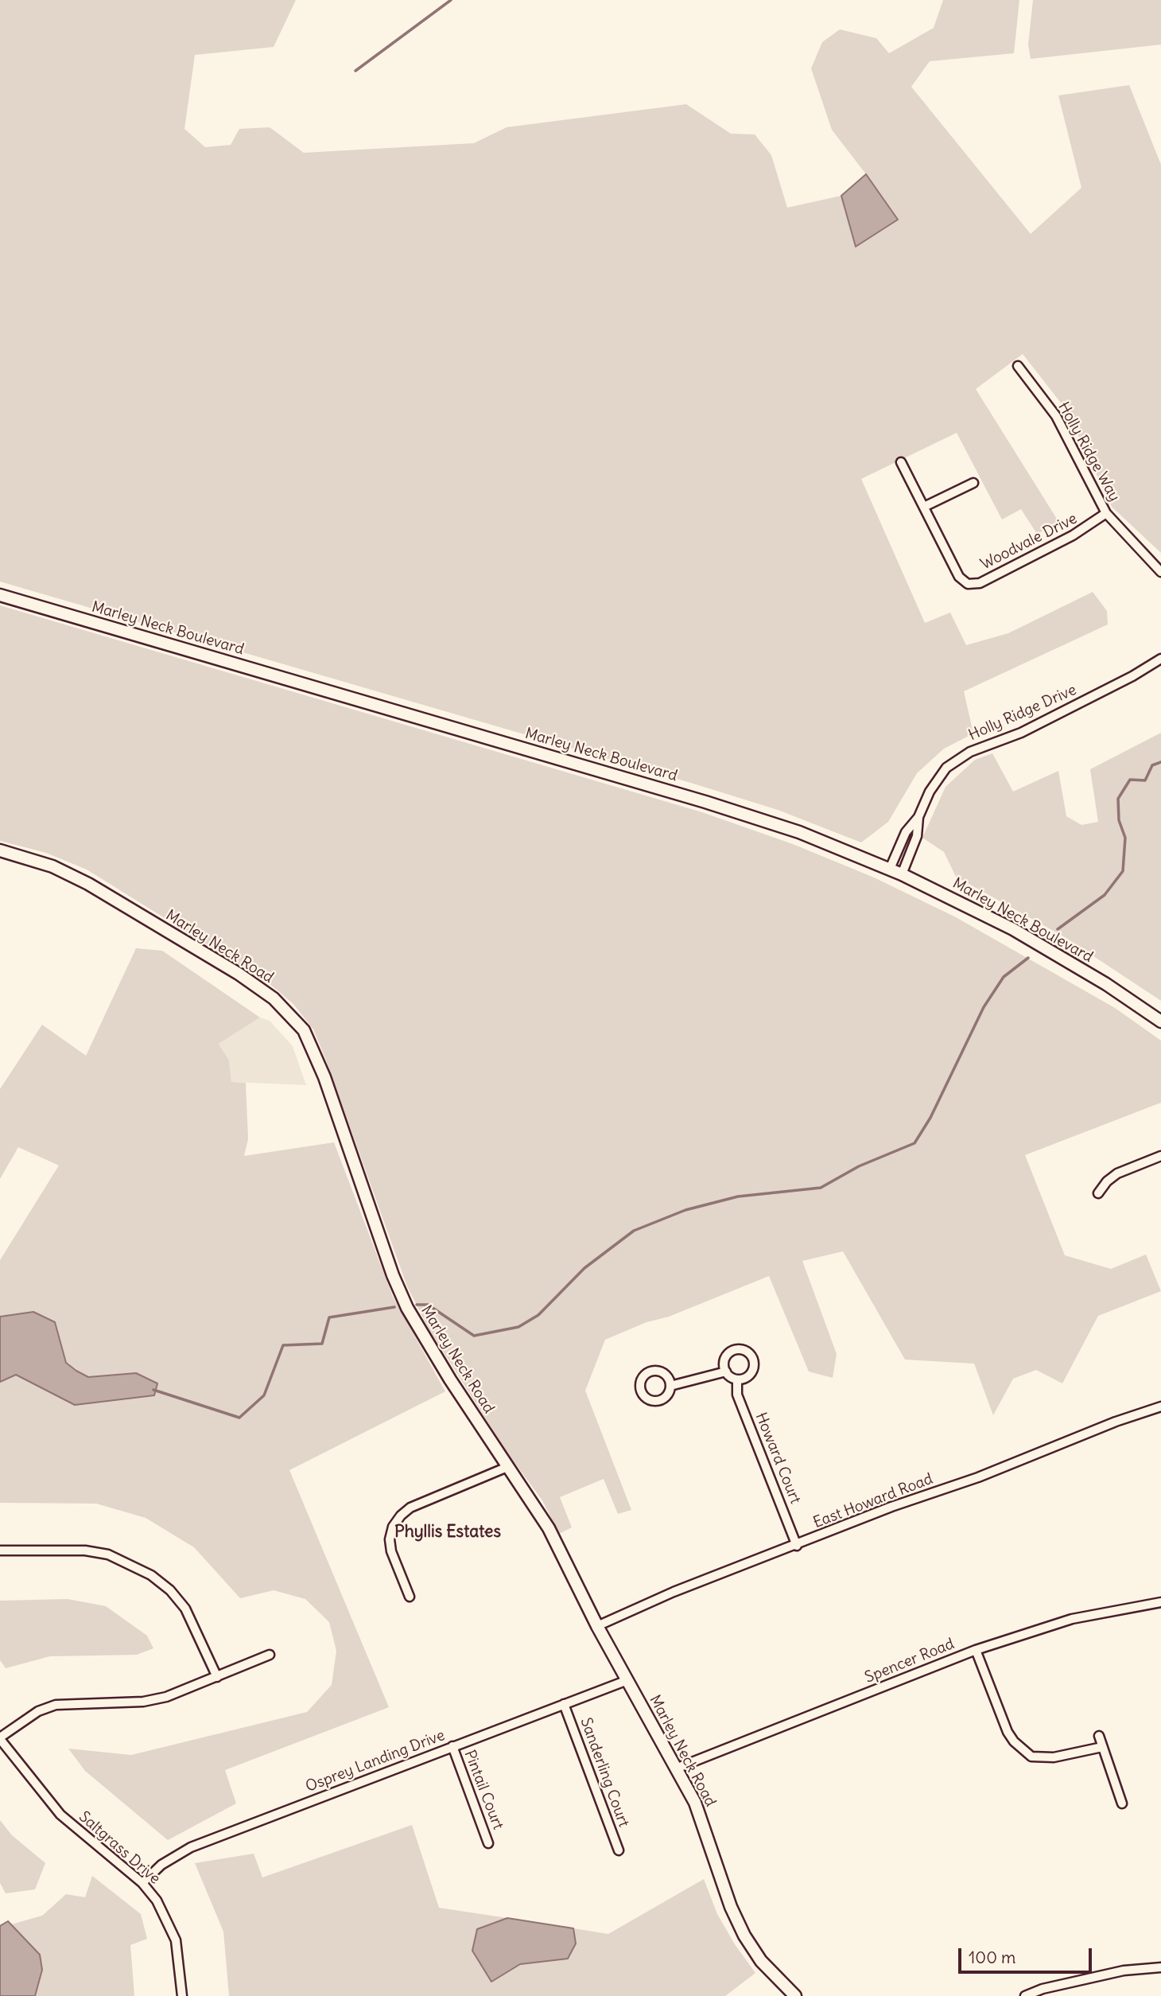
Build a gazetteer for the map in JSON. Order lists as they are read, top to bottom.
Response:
{
  "streets": {
    "street": [
      "Holly Ridge Way",
      "Woodvale Drive",
      "Marley Neck Boulevard",
      "Holly Ridge Drive",
      "Marley Neck Road",
      "Howard Court",
      "East Howard Road",
      "Spencer Road",
      "Osprey Landing Drive",
      "Sanderling Court",
      "Pintail Court",
      "Saltgrass Drive"
    ]
  },
  "crossings": [
    ["Holly Ridge Way", "Woodvale Drive"],
    ["Marley Neck Boulevard", "Holly Ridge Drive"],
    ["Marley Neck Road", "East Howard Road"],
    ["Marley Neck Road", "Spencer Road"],
    ["Marley Neck Road", "Osprey Landing Drive"],
    ["Howard Court", "East Howard Road"],
    ["Osprey Landing Drive", "Sanderling Court"],
    ["Osprey Landing Drive", "Pintail Court"],
    ["Osprey Landing Drive", "Saltgrass Drive"]
  ],
  "districts": ["Phyllis Estates"],
  "scale_bar": "100 m"
}
